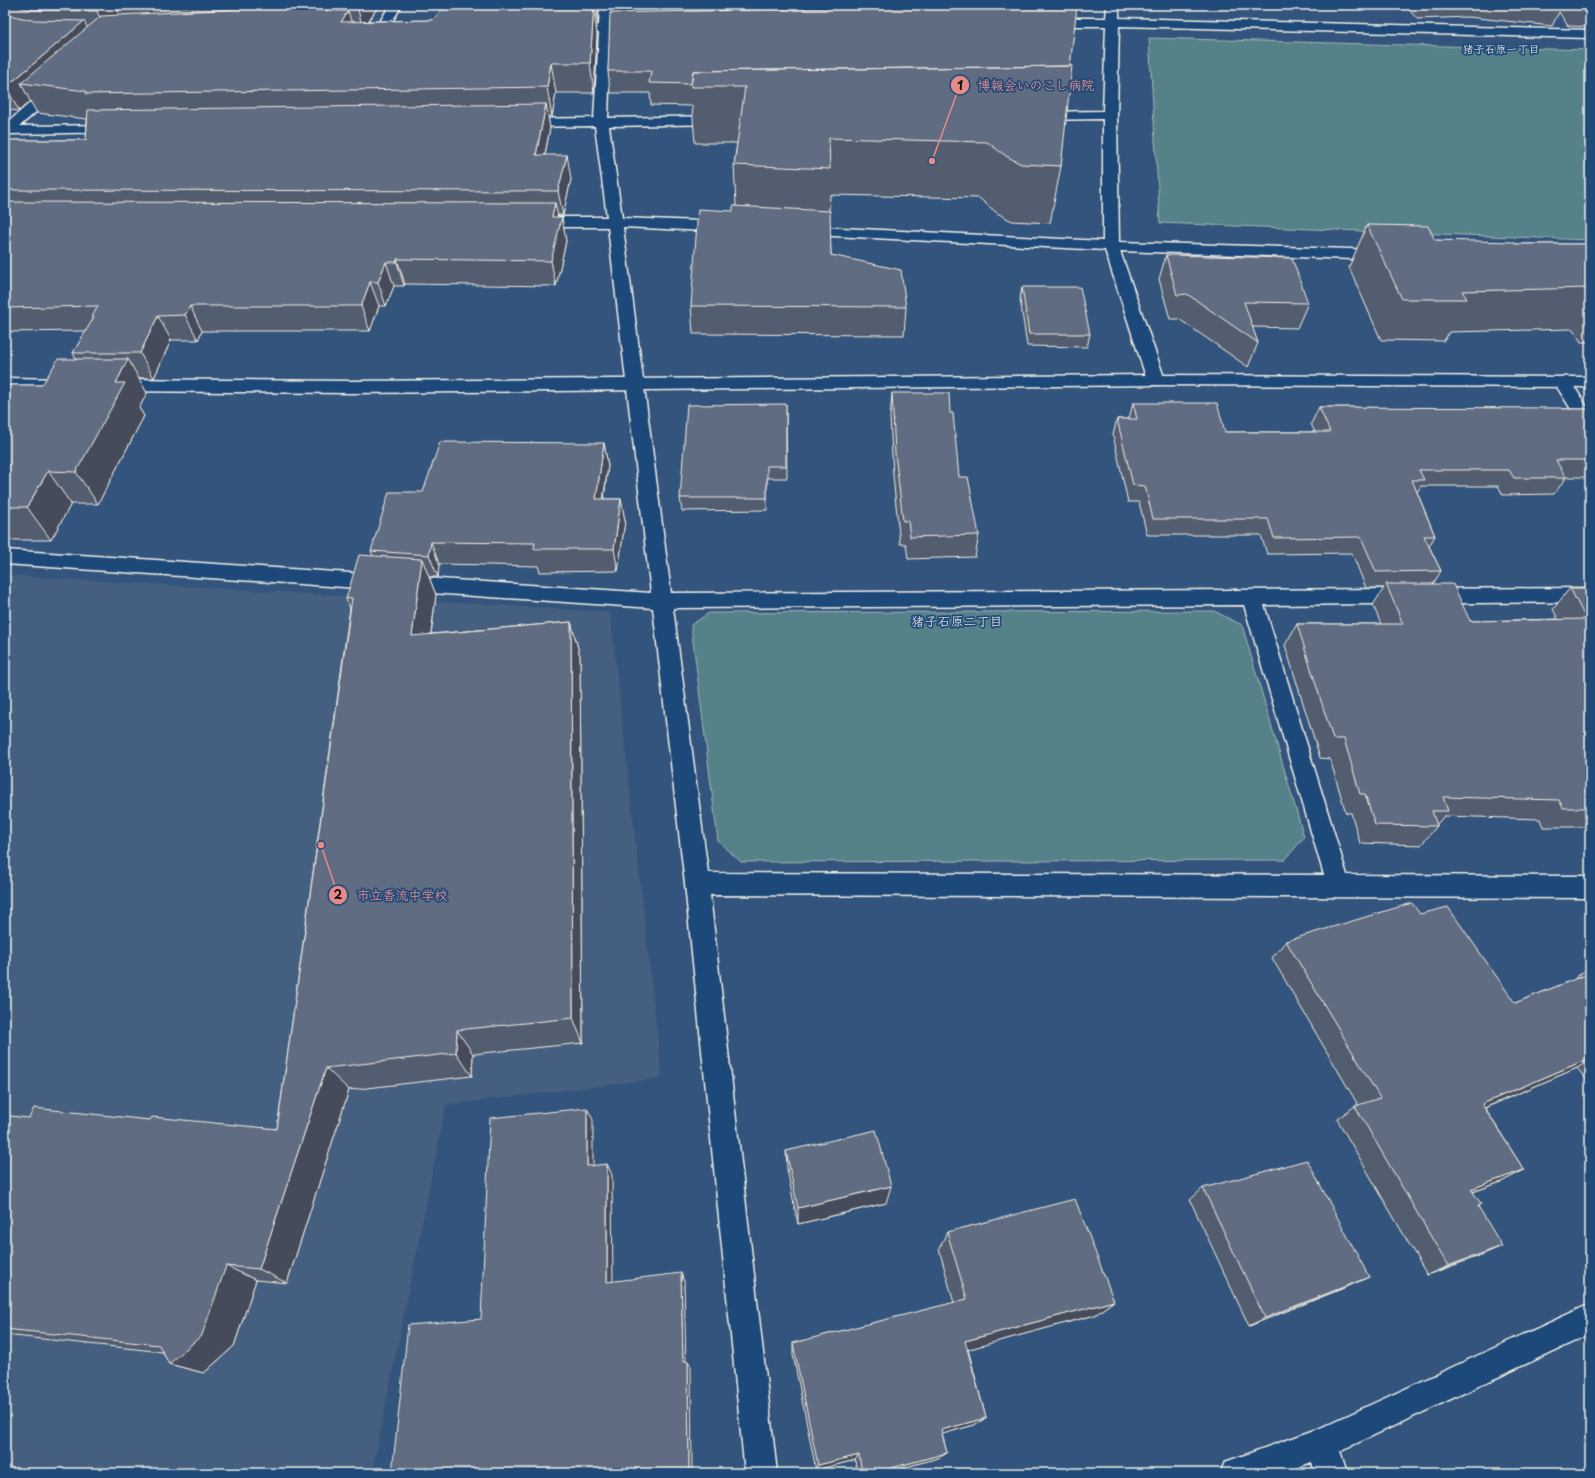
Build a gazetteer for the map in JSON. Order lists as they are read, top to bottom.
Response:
{
  "districts": ["猪子石原一丁目", "猪子石原二丁目"],
  "places": ["博報会いのこし病院", "市立香流中学校"]
}
